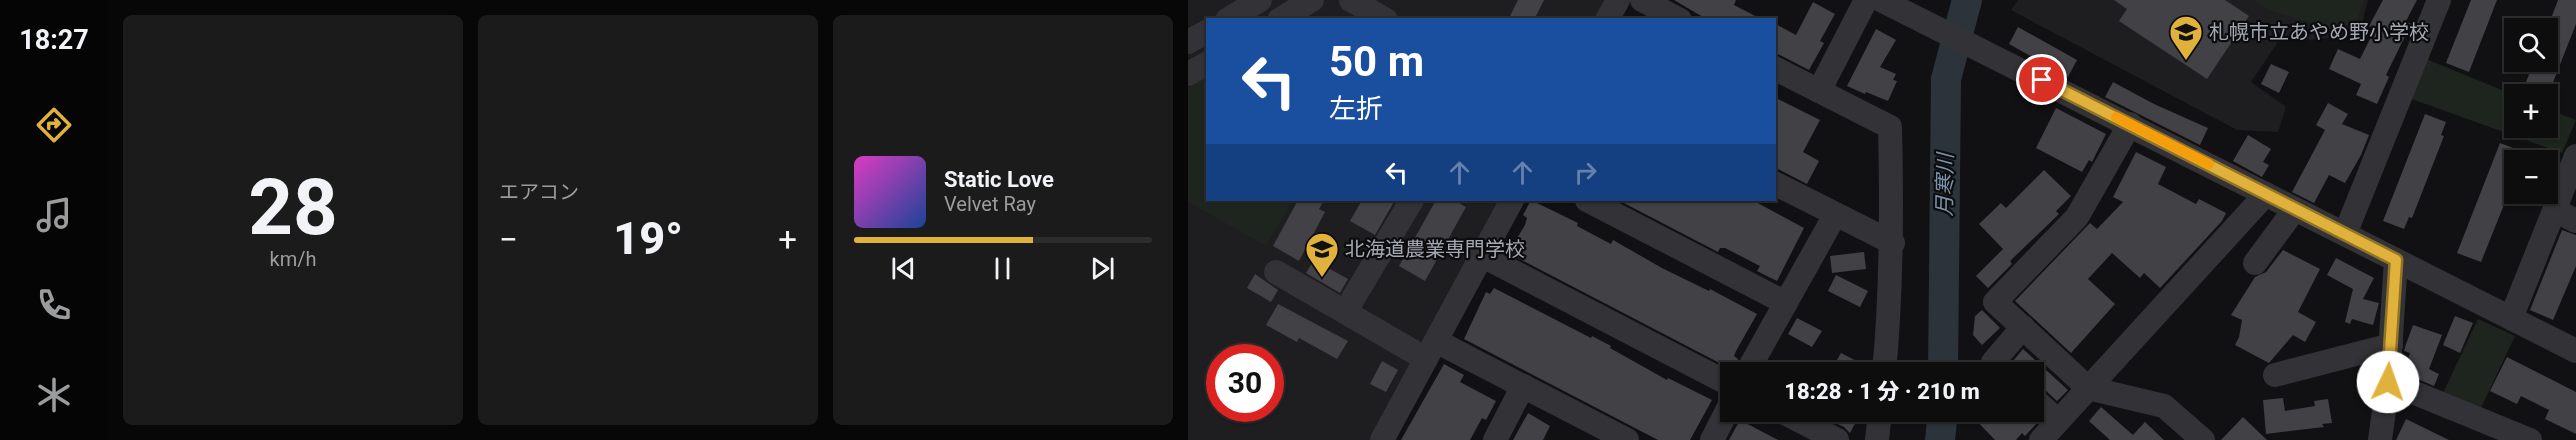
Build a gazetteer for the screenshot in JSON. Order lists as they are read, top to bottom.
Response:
{
  "water": ["月寒川"],
  "places": {
    "school or university": ["札幌市立あやめ野小学校", "北海道農業専門学校"]
  },
  "page": {
    "tabs": "18:27",
    "tile": [
      ["28", "km/h"],
      "エアコン"
    ],
    "map_buttons": ["+", "−"],
    "turn": ["50 m", "左折"],
    "song": ["Static Love", "Velvet Ray"],
    "heat": ["−", "19°", "+"],
    "limit": "30",
    "trip": "18:28 · 1 分 · 210 m"
  }
}
